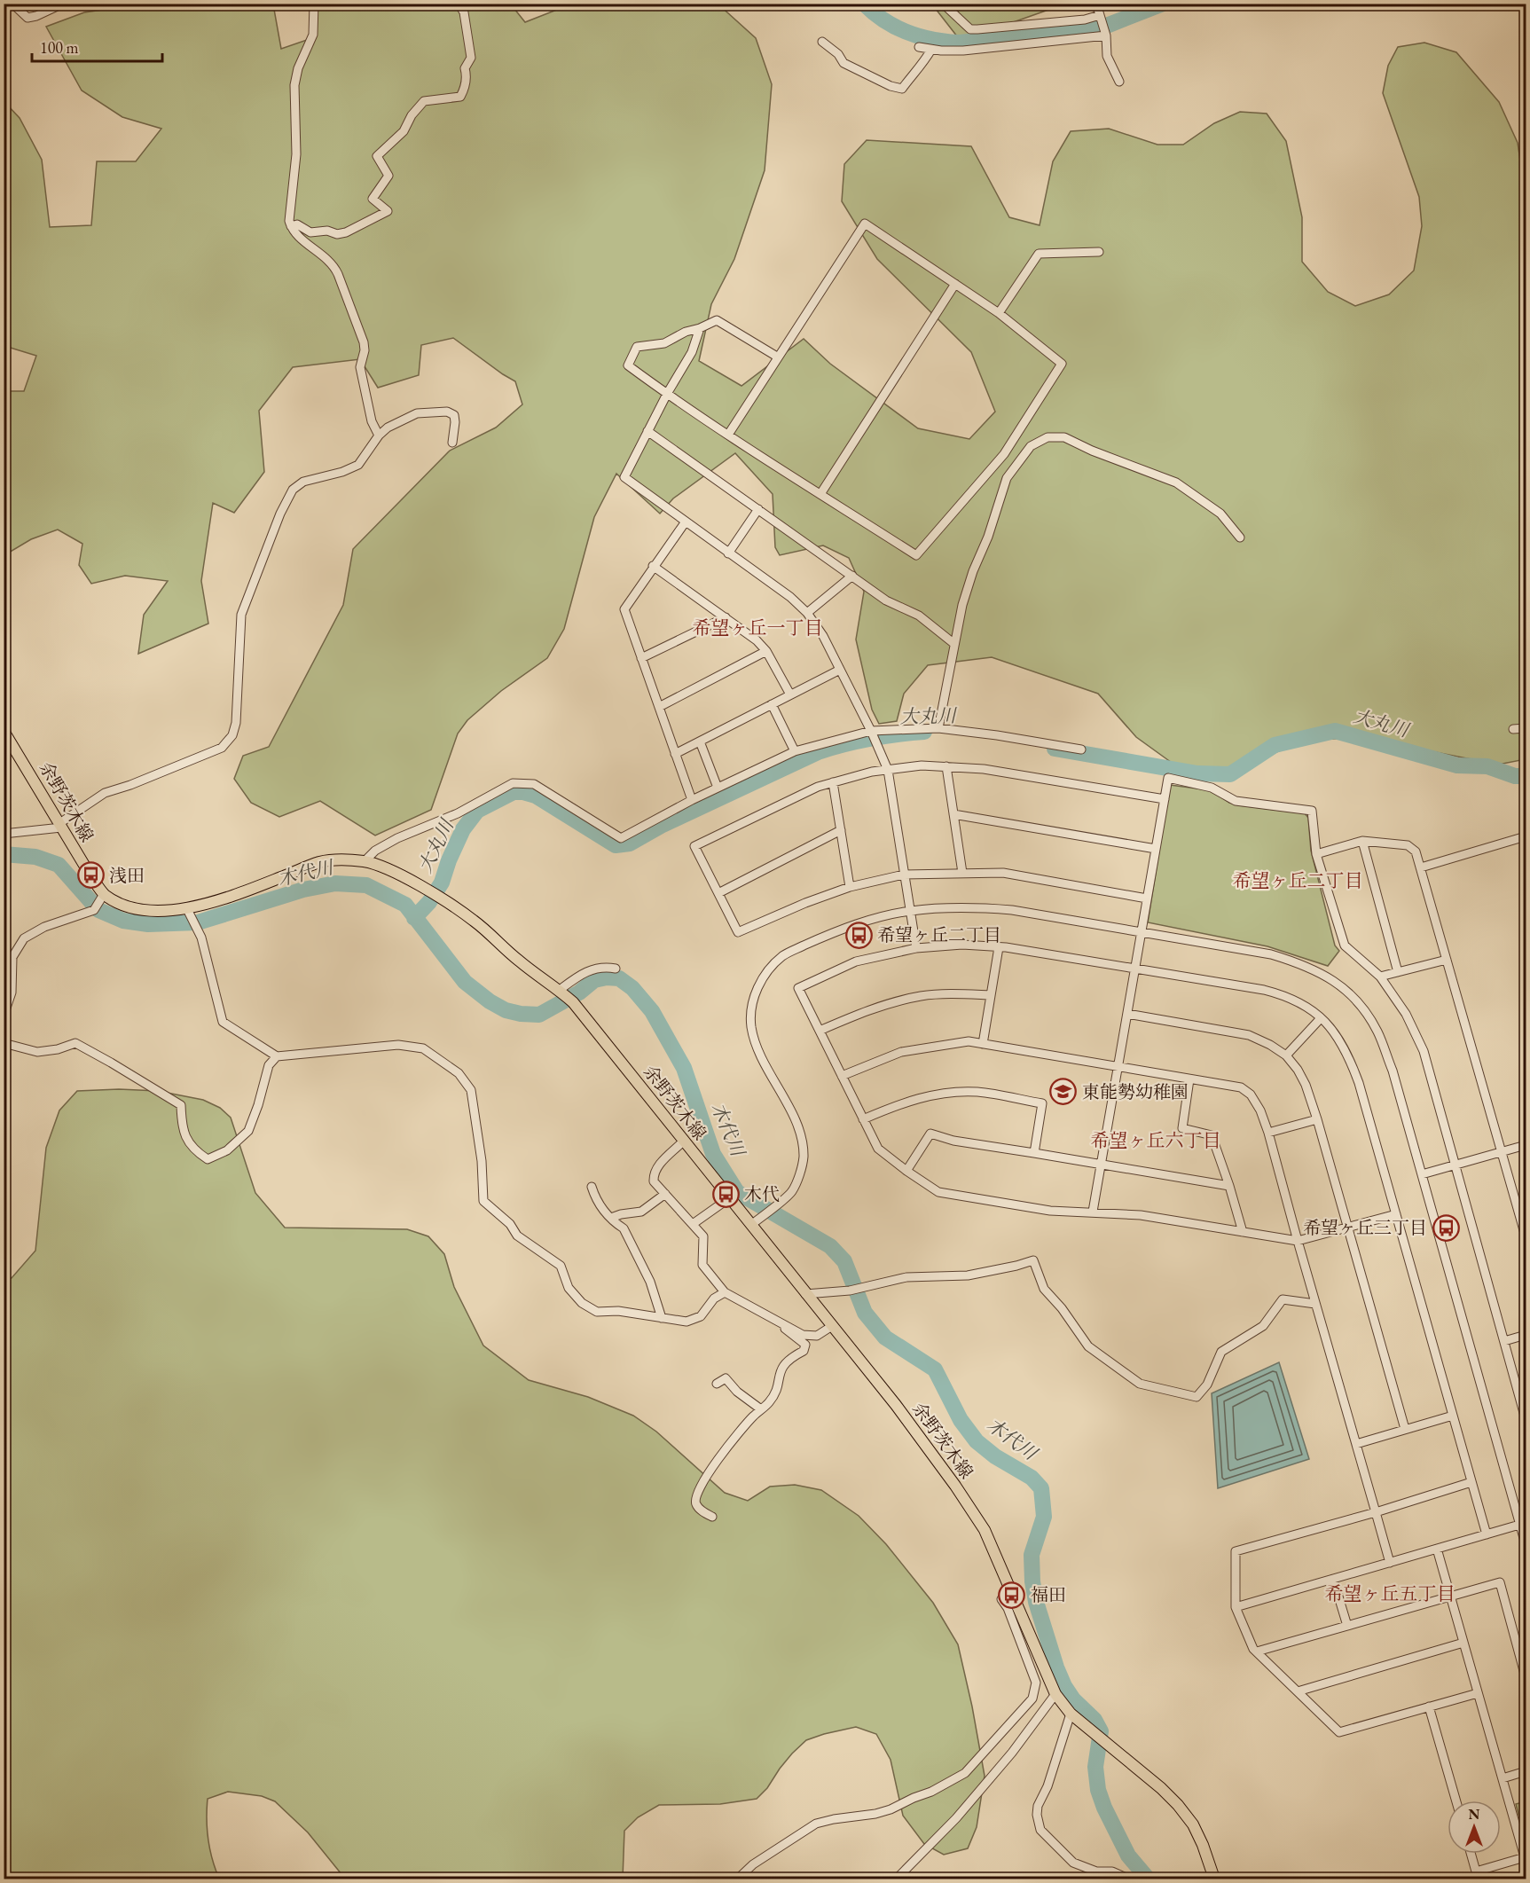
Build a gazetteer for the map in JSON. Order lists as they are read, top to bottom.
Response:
{
  "streets": {
    "main road": ["余野茨木線"]
  },
  "districts": [
    "希望ヶ丘一丁目",
    "希望ヶ丘二丁目",
    "希望ヶ丘六丁目",
    "希望ヶ丘五丁目"
  ],
  "water": ["大丸川", "木代川"],
  "places": {
    "bus stop": [
      "浅田",
      "希望ヶ丘二丁目",
      "木代",
      "希望ヶ丘三丁目",
      "福田"
    ],
    "school or university": ["東能勢幼稚園"]
  },
  "scale_bar": "100 m",
  "north": "top"
}
